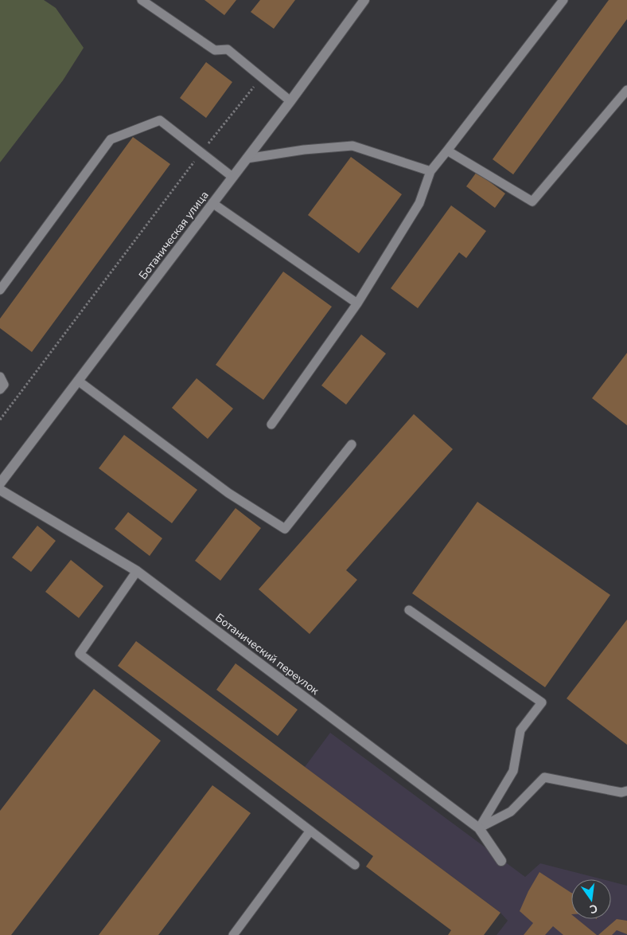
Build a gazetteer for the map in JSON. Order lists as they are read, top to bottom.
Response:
{
  "streets": {
    "street": ["Ботаническая улица", "Ботанический переулок"]
  },
  "north": "bottom"
}
